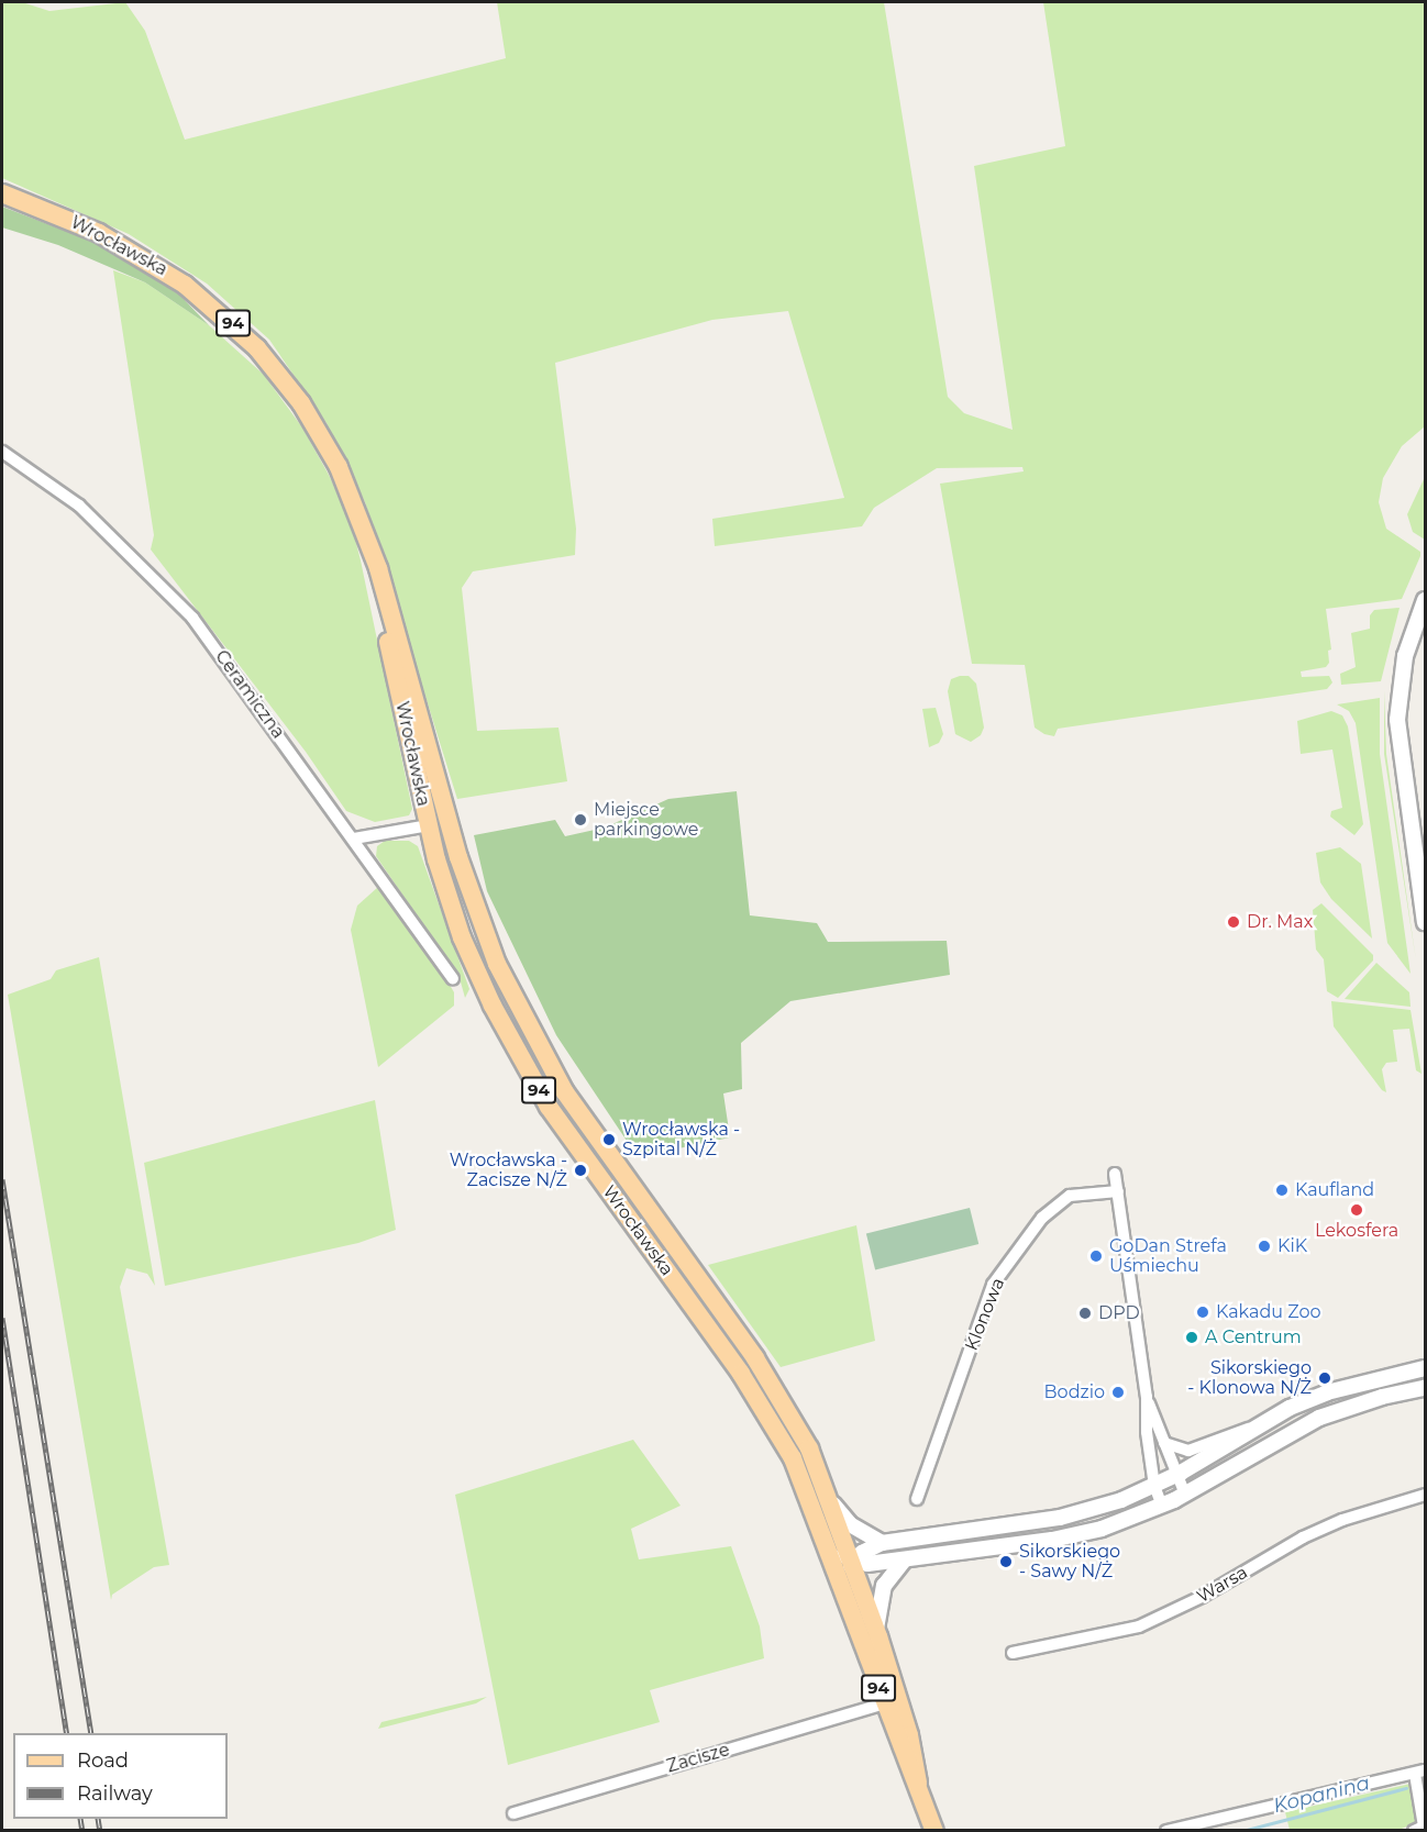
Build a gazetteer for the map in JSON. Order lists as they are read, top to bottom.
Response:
{
  "streets": {
    "main road": ["Wrocławska", "94"],
    "street": [
      "Ceramiczna",
      "Klonowa",
      "Warsa",
      "Zacisze"
    ]
  },
  "crossings": [
    ["Wrocławska", "Zacisze"]
  ],
  "water": ["Kopanina"],
  "places": [
    "Miejsce parkingowe",
    "Dr. Max",
    "Wrocławska - Szpital N/Ż",
    "Wrocławska - Zacisze N/Ż",
    "Kaufland",
    "Lekosfera",
    "KiK",
    "GoDan Strefa Uśmiechu",
    "Kakadu Zoo",
    "DPD",
    "A Centrum",
    "Sikorskiego - Klonowa N/Ż",
    "Bodzio",
    "Sikorskiego - Sawy N/Ż"
  ],
  "legend": ["Road", "Railway"]
}
